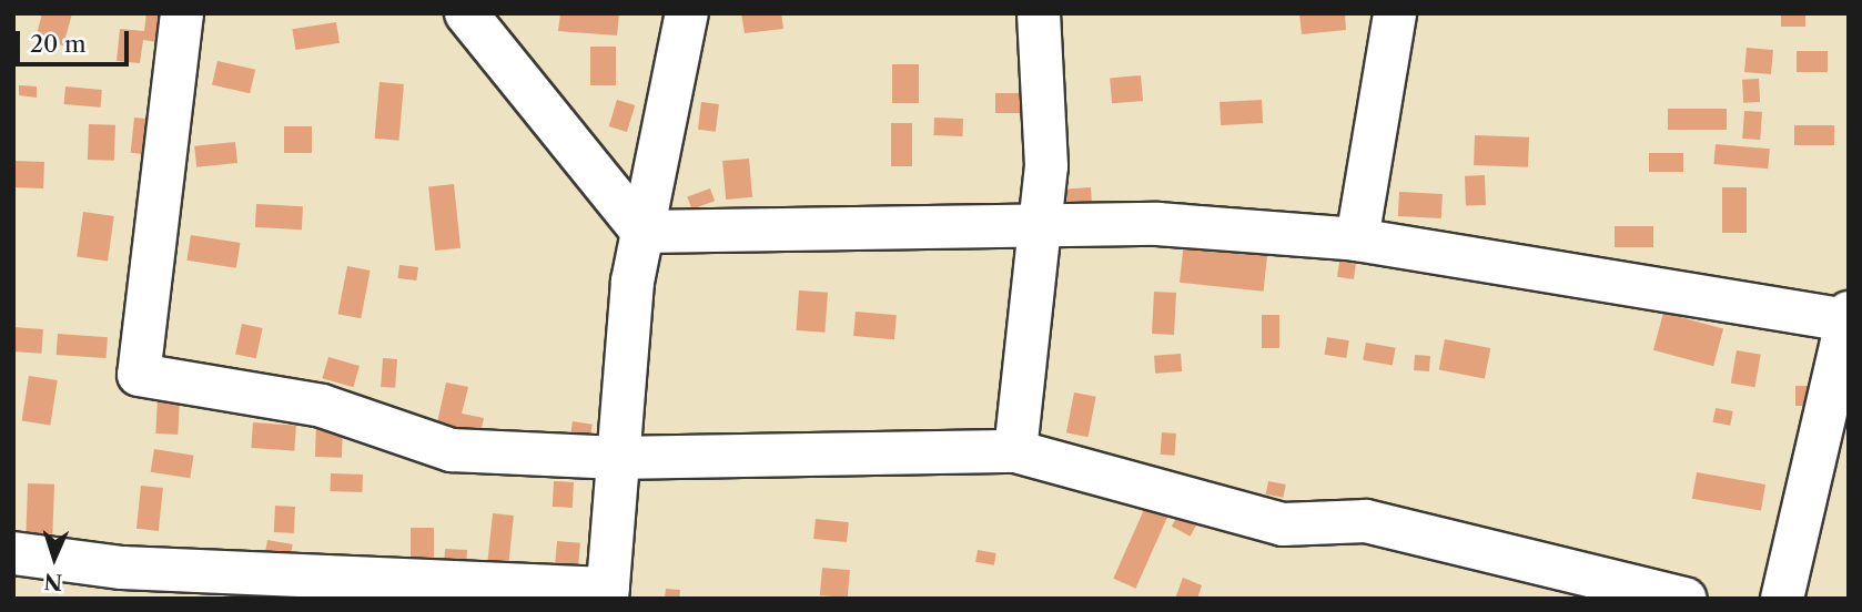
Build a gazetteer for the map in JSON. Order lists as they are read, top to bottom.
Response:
{
  "scale_bar": "20 m",
  "north": "bottom"
}
